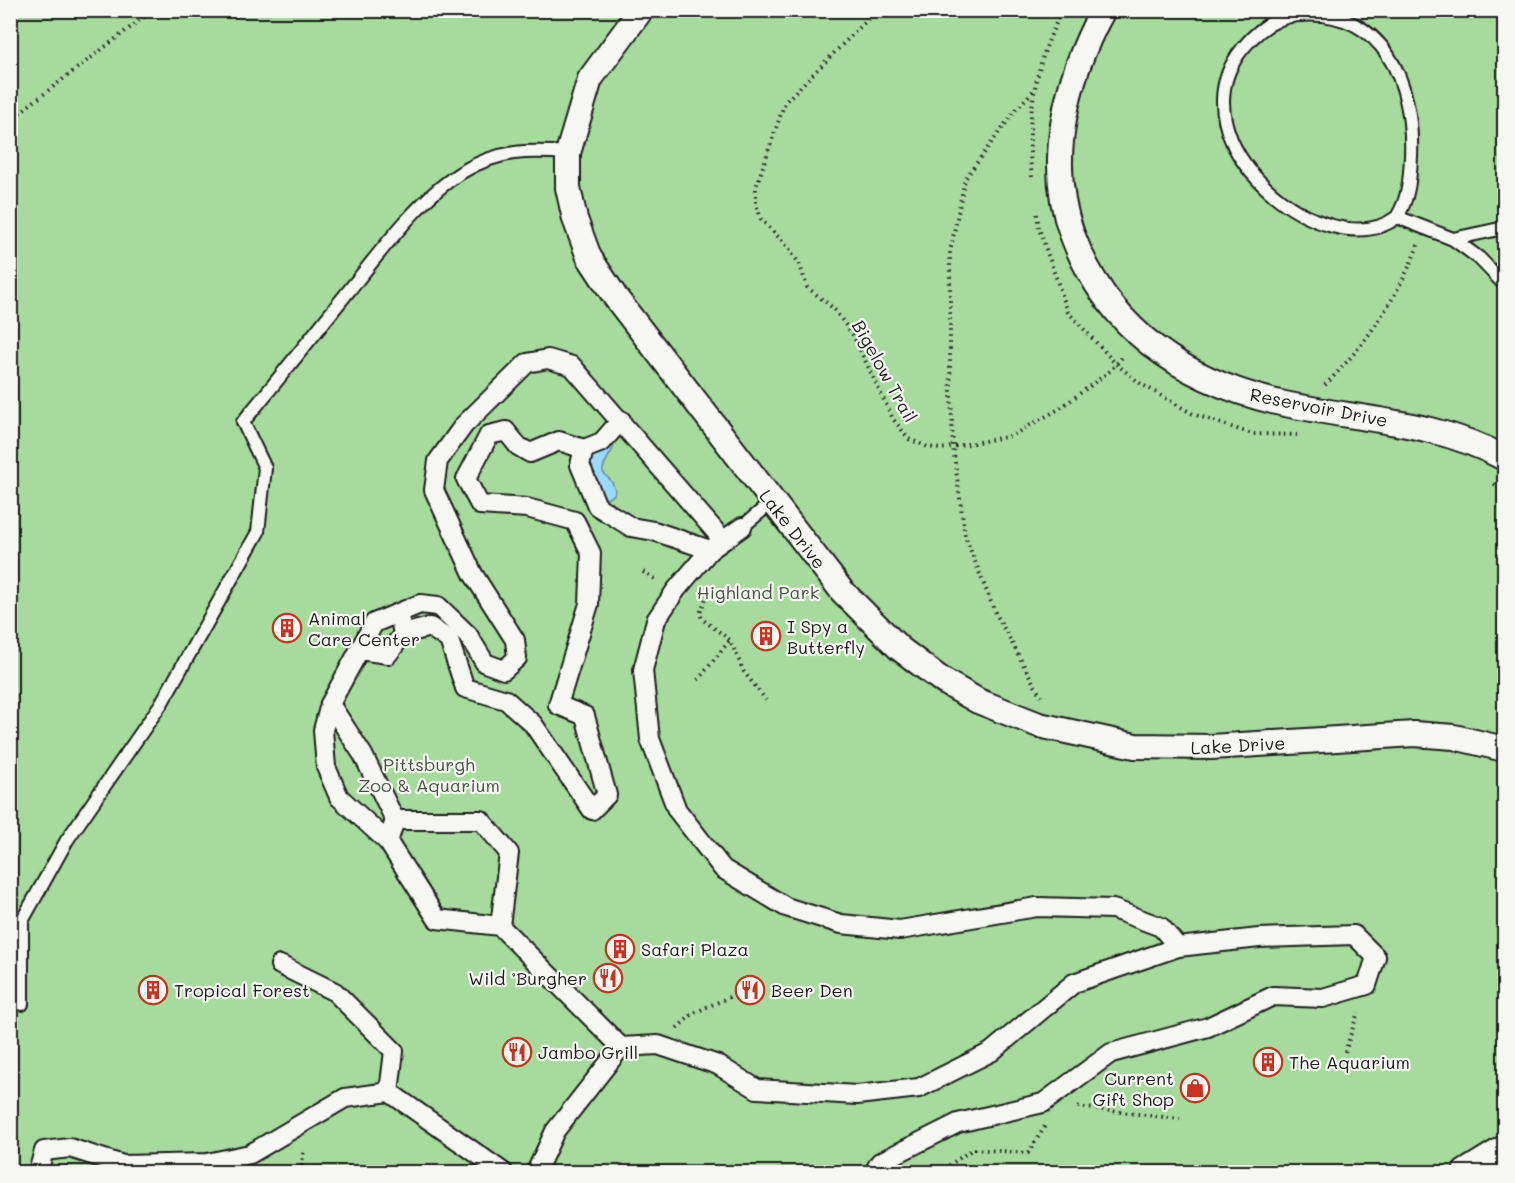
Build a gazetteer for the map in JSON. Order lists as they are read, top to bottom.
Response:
{
  "streets": {
    "street": ["Reservoir Drive", "Lake Drive"],
    "path": ["Bigelow Trail"]
  },
  "crossings": [
    ["Bigelow Trail", "Reservoir Drive"]
  ],
  "parks": ["Highland Park", "Pittsburgh Zoo & Aquarium"],
  "places": {
    "building": [
      "Animal Care Center",
      "I Spy a Butterfly",
      "Safari Plaza",
      "Tropical Forest",
      "The Aquarium"
    ],
    "restaurant": ["Wild ’Burgher", "Beer Den", "Jambo Grill"],
    "shop": ["Current Gift Shop"]
  }
}
